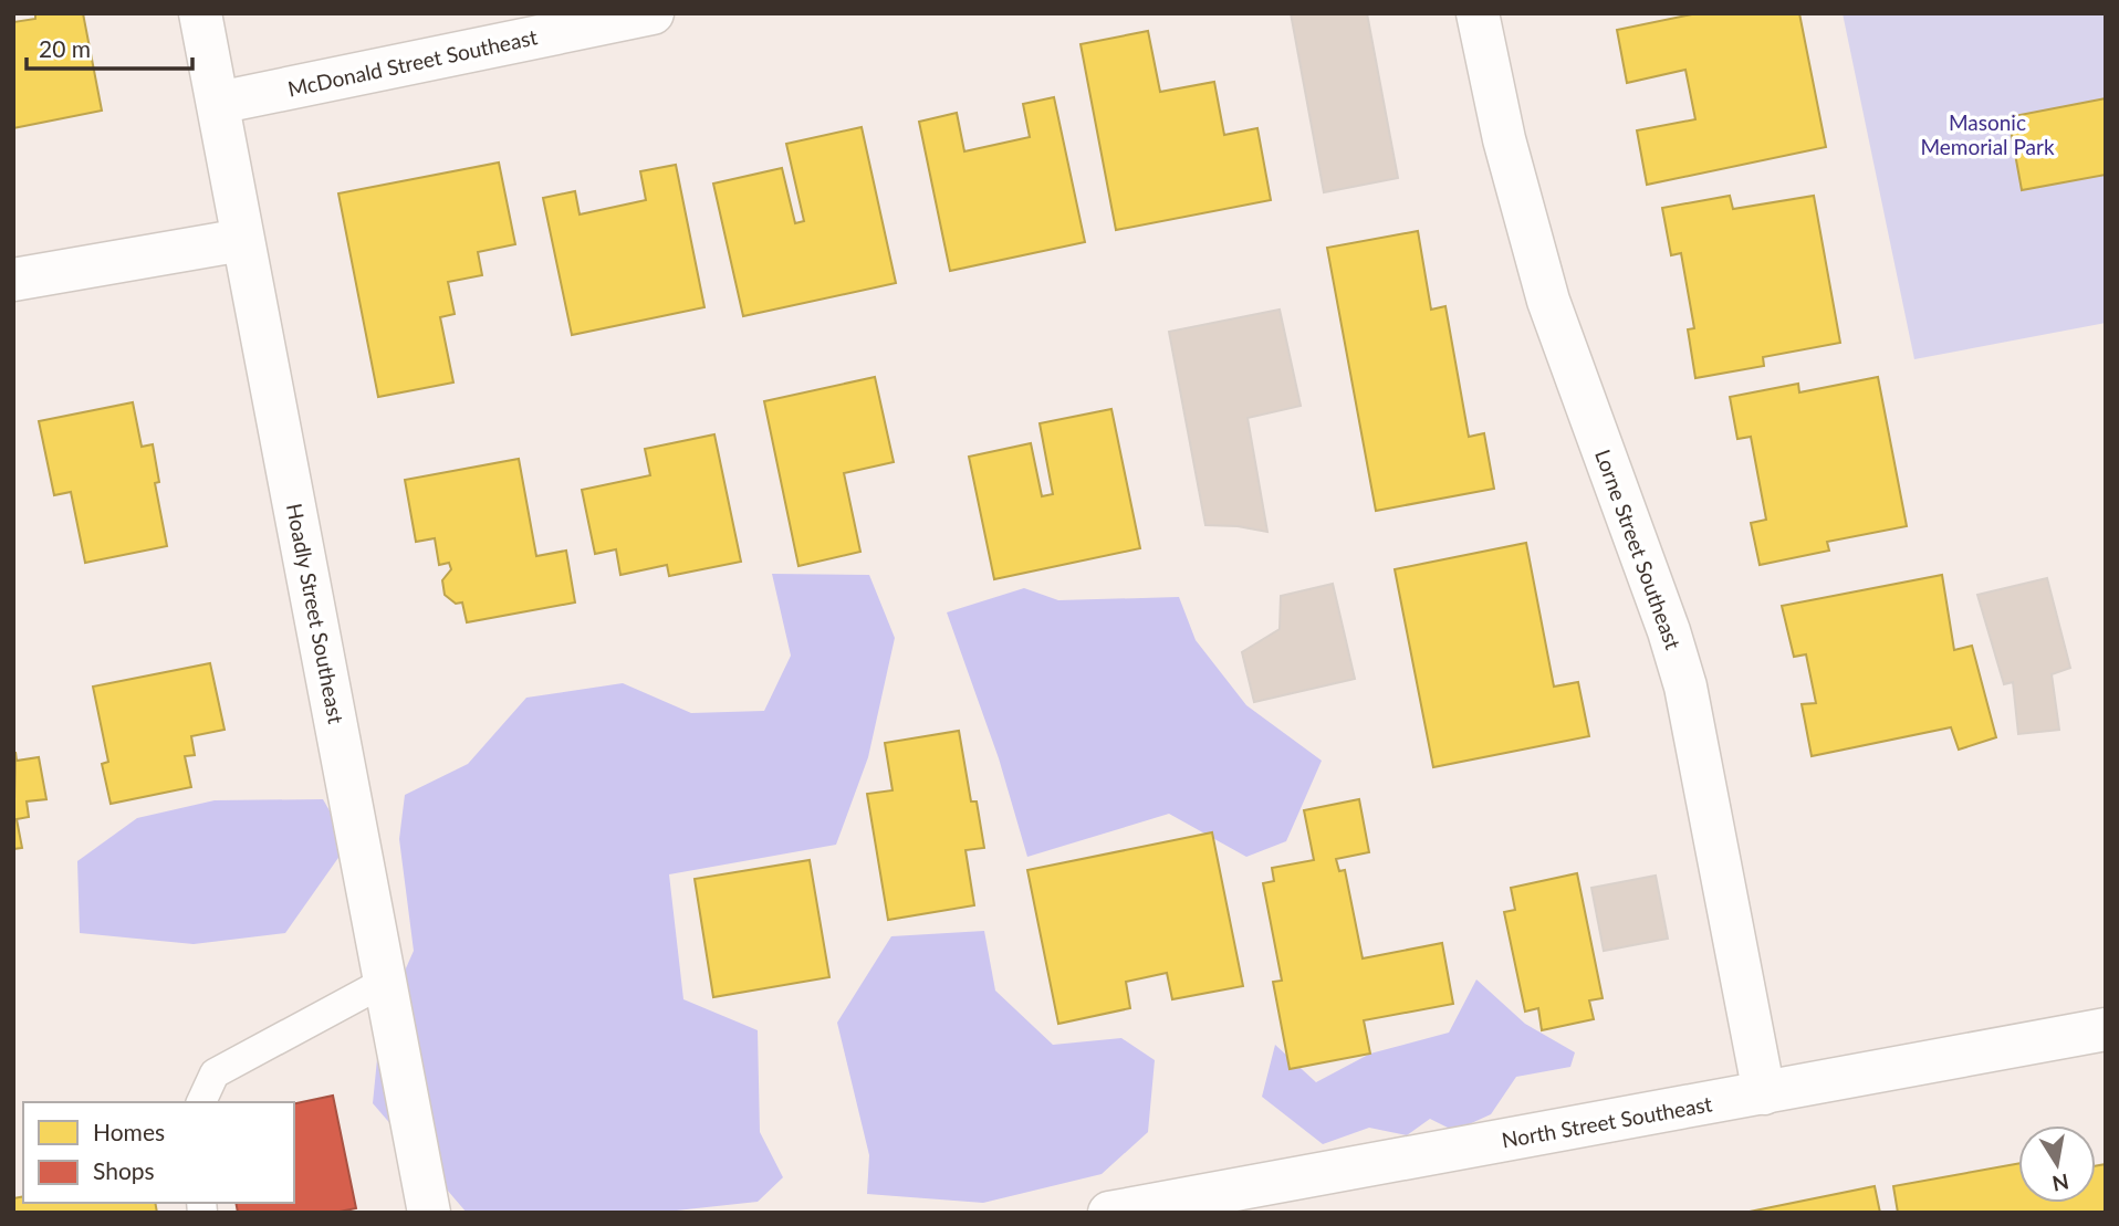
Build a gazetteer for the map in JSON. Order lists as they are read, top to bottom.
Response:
{
  "streets": {
    "street": [
      "McDonald Street Southeast",
      "Lorne Street Southeast",
      "Hoadly Street Southeast",
      "North Street Southeast"
    ]
  },
  "crossings": [
    ["McDonald Street Southeast", "Hoadly Street Southeast"],
    ["Lorne Street Southeast", "North Street Southeast"]
  ],
  "parks": ["Masonic Memorial Park"],
  "legend": ["Homes", "Shops"],
  "scale_bar": "20 m",
  "north": "bottom"
}
